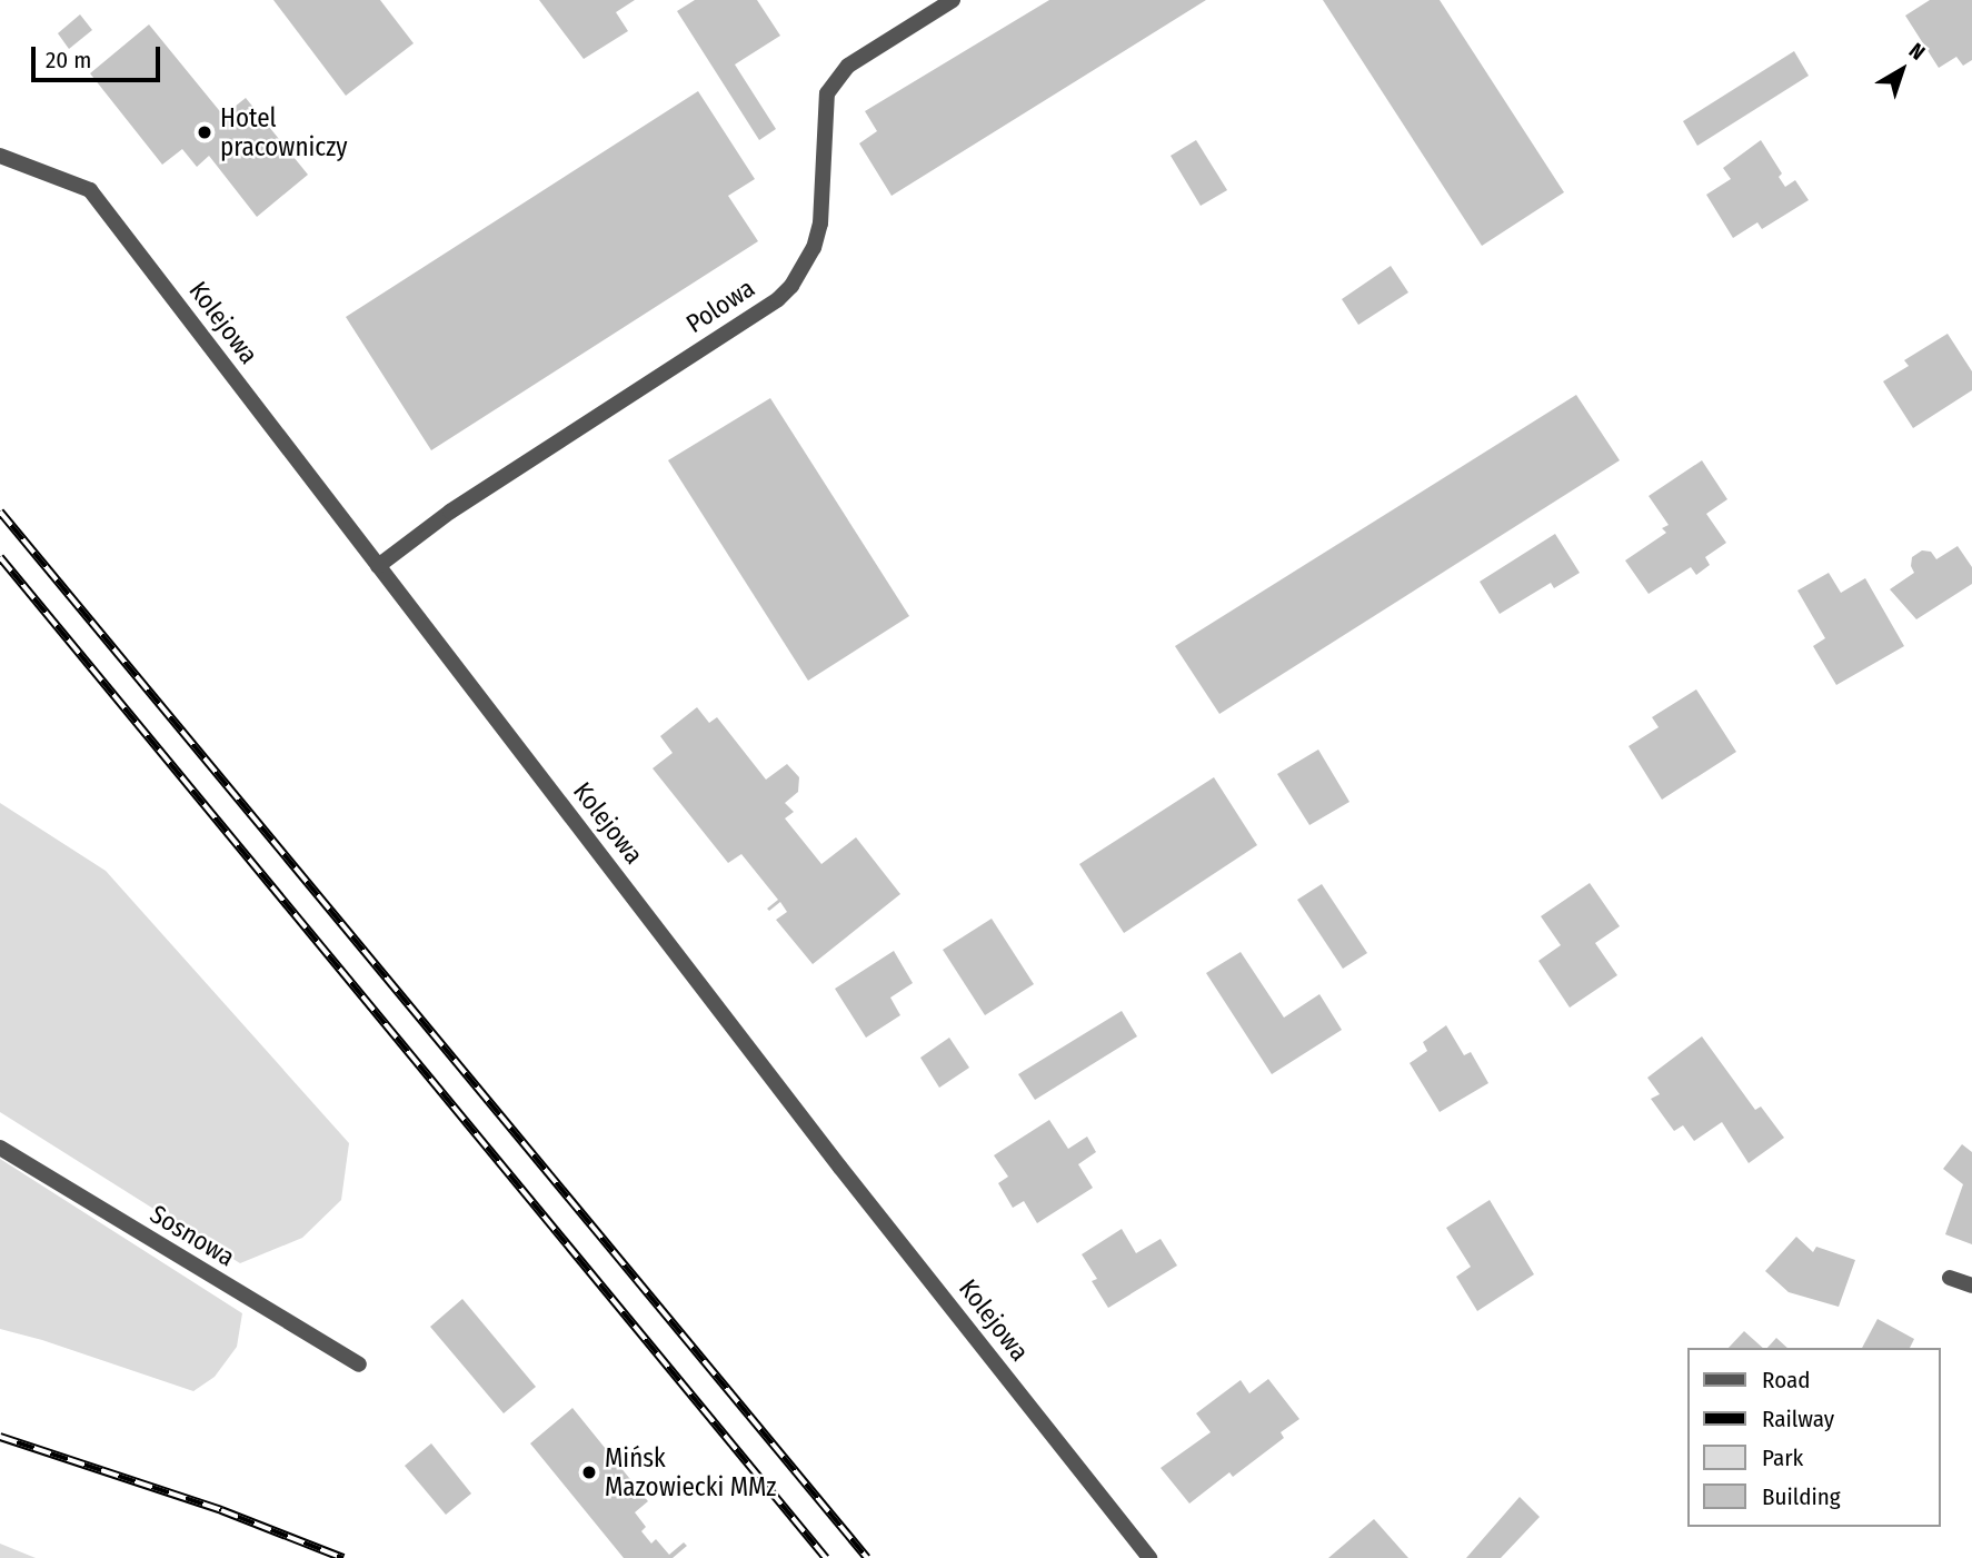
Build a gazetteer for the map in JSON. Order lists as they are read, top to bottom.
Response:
{
  "streets": {
    "street": ["Polowa", "Kolejowa", "Sosnowa"]
  },
  "crossings": [
    ["Polowa", "Kolejowa"]
  ],
  "places": ["Hotel pracowniczy", "Mińsk Mazowiecki MMz"],
  "legend": [
    "Road",
    "Railway",
    "Park",
    "Building"
  ],
  "scale_bar": "20 m",
  "north": "top right"
}
